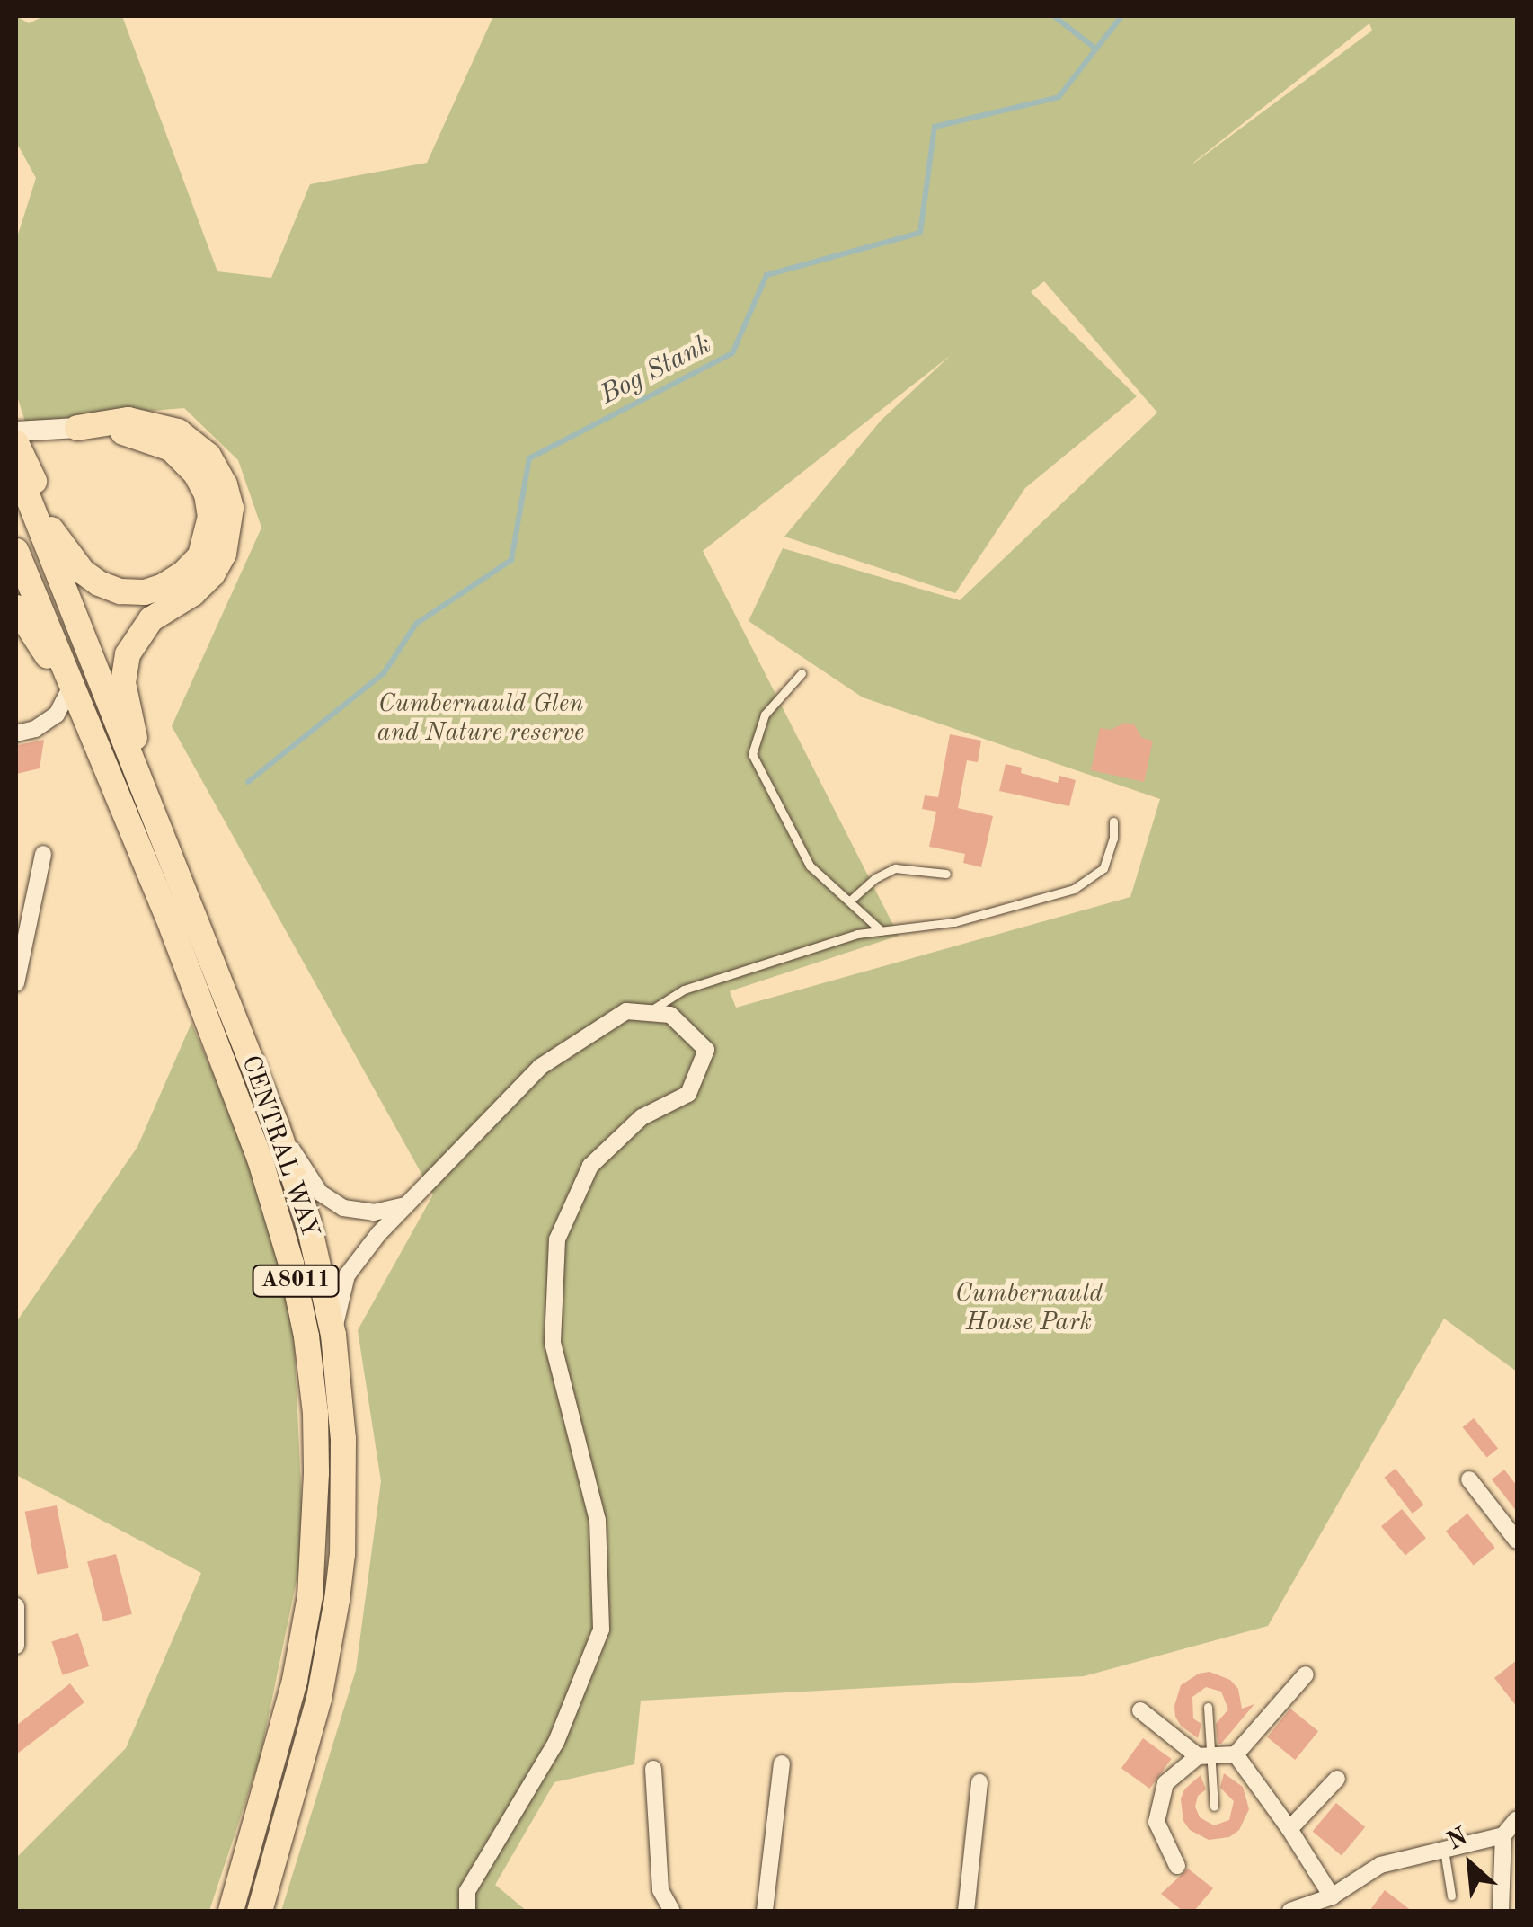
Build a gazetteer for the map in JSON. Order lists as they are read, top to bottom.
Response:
{
  "streets": {
    "main road": ["CENTRAL WAY", "A8011"]
  },
  "water": ["Bog Stank"],
  "parks": ["Cumbernauld Glen and Nature reserve", "Cumbernauld House Park"],
  "north": "top left"
}
